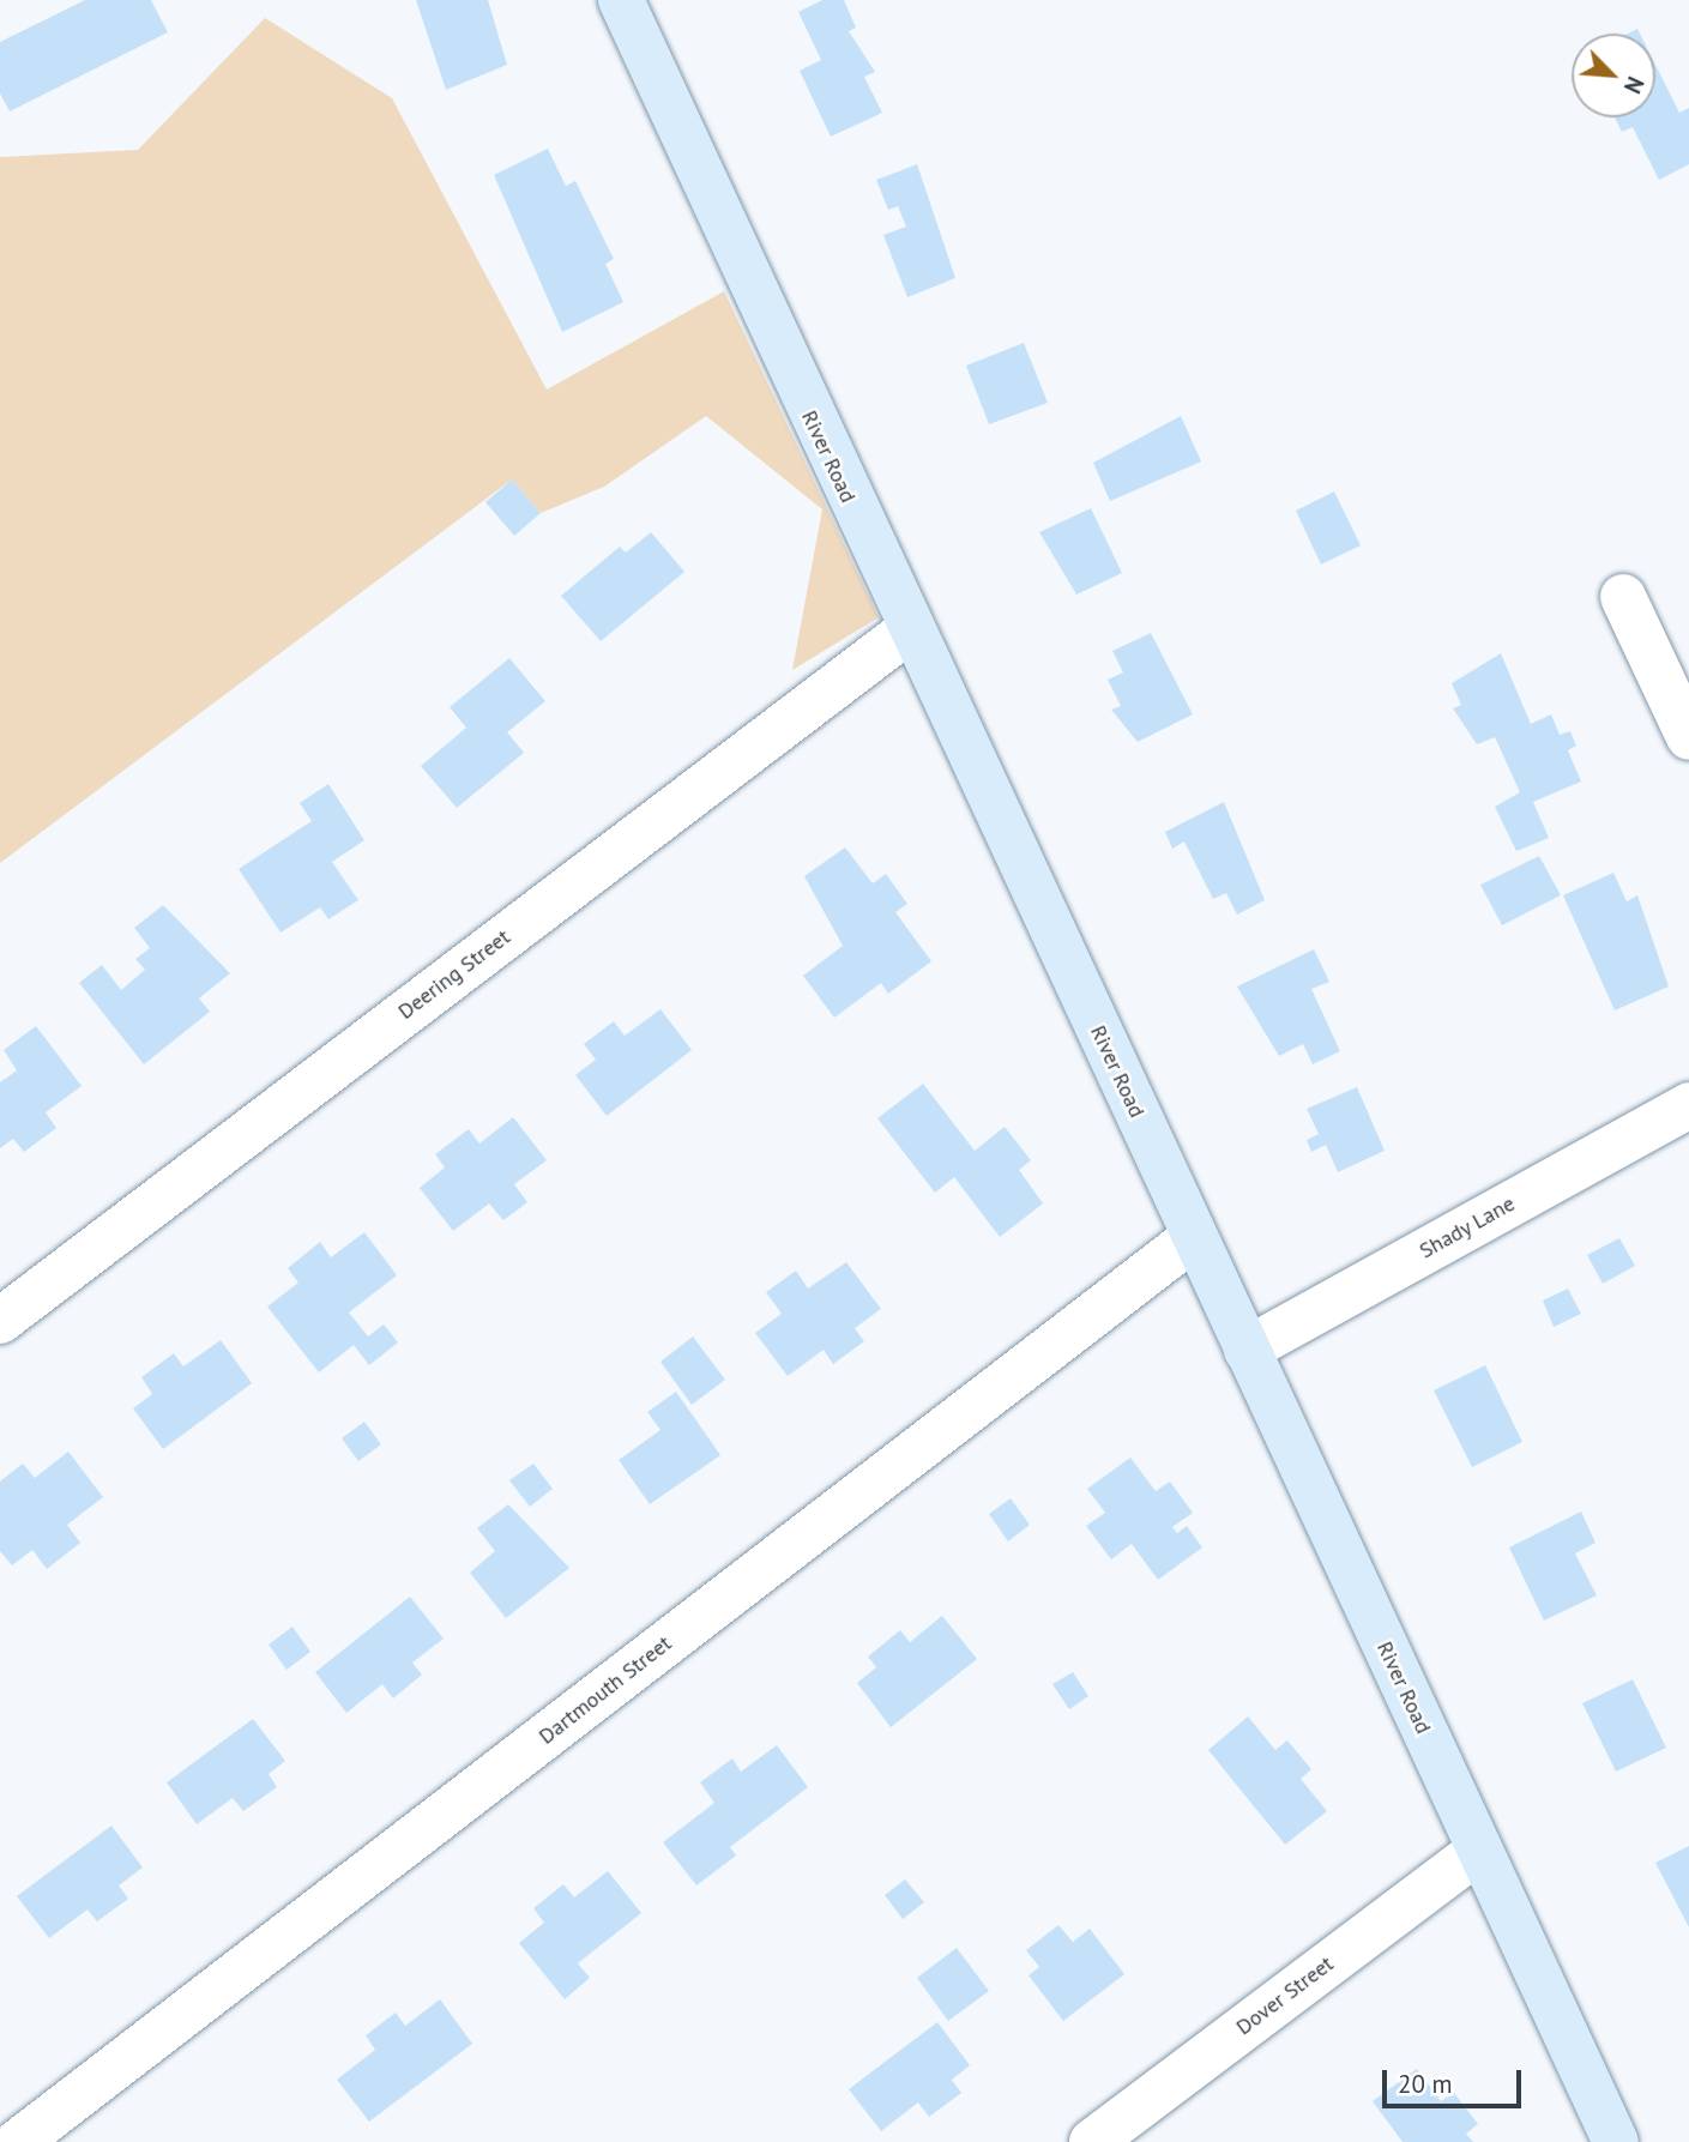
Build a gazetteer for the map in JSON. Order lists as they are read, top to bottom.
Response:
{
  "streets": {
    "street": [
      "River Road",
      "Deering Street",
      "Shady Lane",
      "Dartmouth Street",
      "Dover Street"
    ]
  },
  "crossings": [
    ["River Road", "Deering Street"],
    ["River Road", "Shady Lane"],
    ["River Road", "Dartmouth Street"],
    ["River Road", "Dover Street"]
  ],
  "scale_bar": "20 m",
  "north": "bottom right"
}
